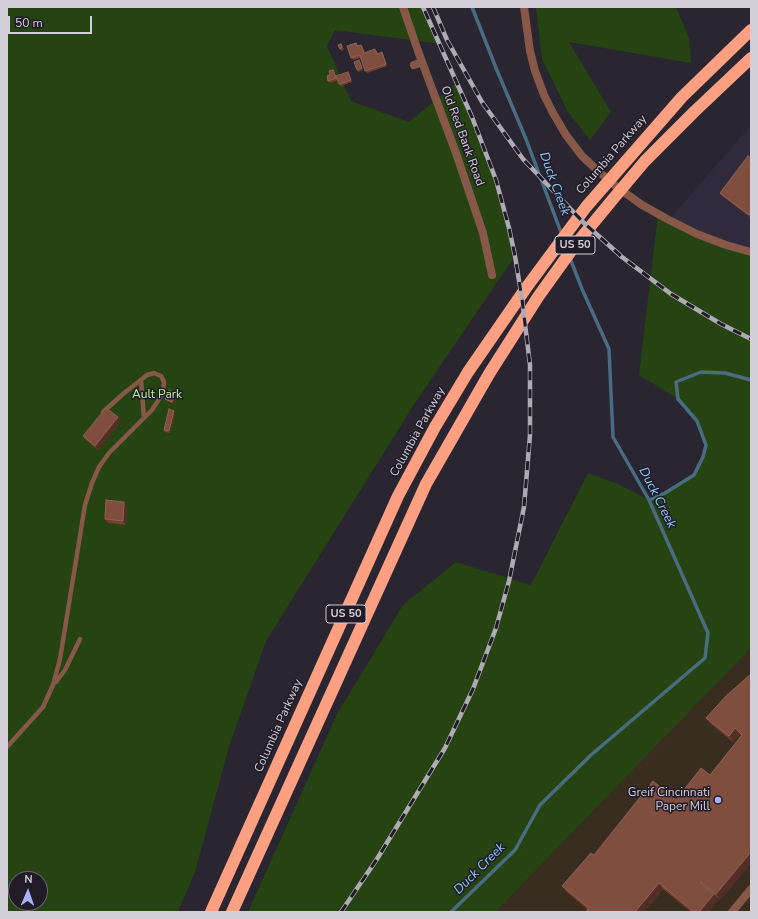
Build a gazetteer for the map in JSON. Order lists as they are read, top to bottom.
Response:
{
  "streets": {
    "highway": ["Columbia Parkway", "US 50"],
    "street": ["Old Red Bank Road"]
  },
  "water": ["Duck Creek"],
  "parks": ["Ault Park"],
  "places": ["Greif Cincinnati Paper Mill"],
  "scale_bar": "50 m",
  "north": "top"
}
